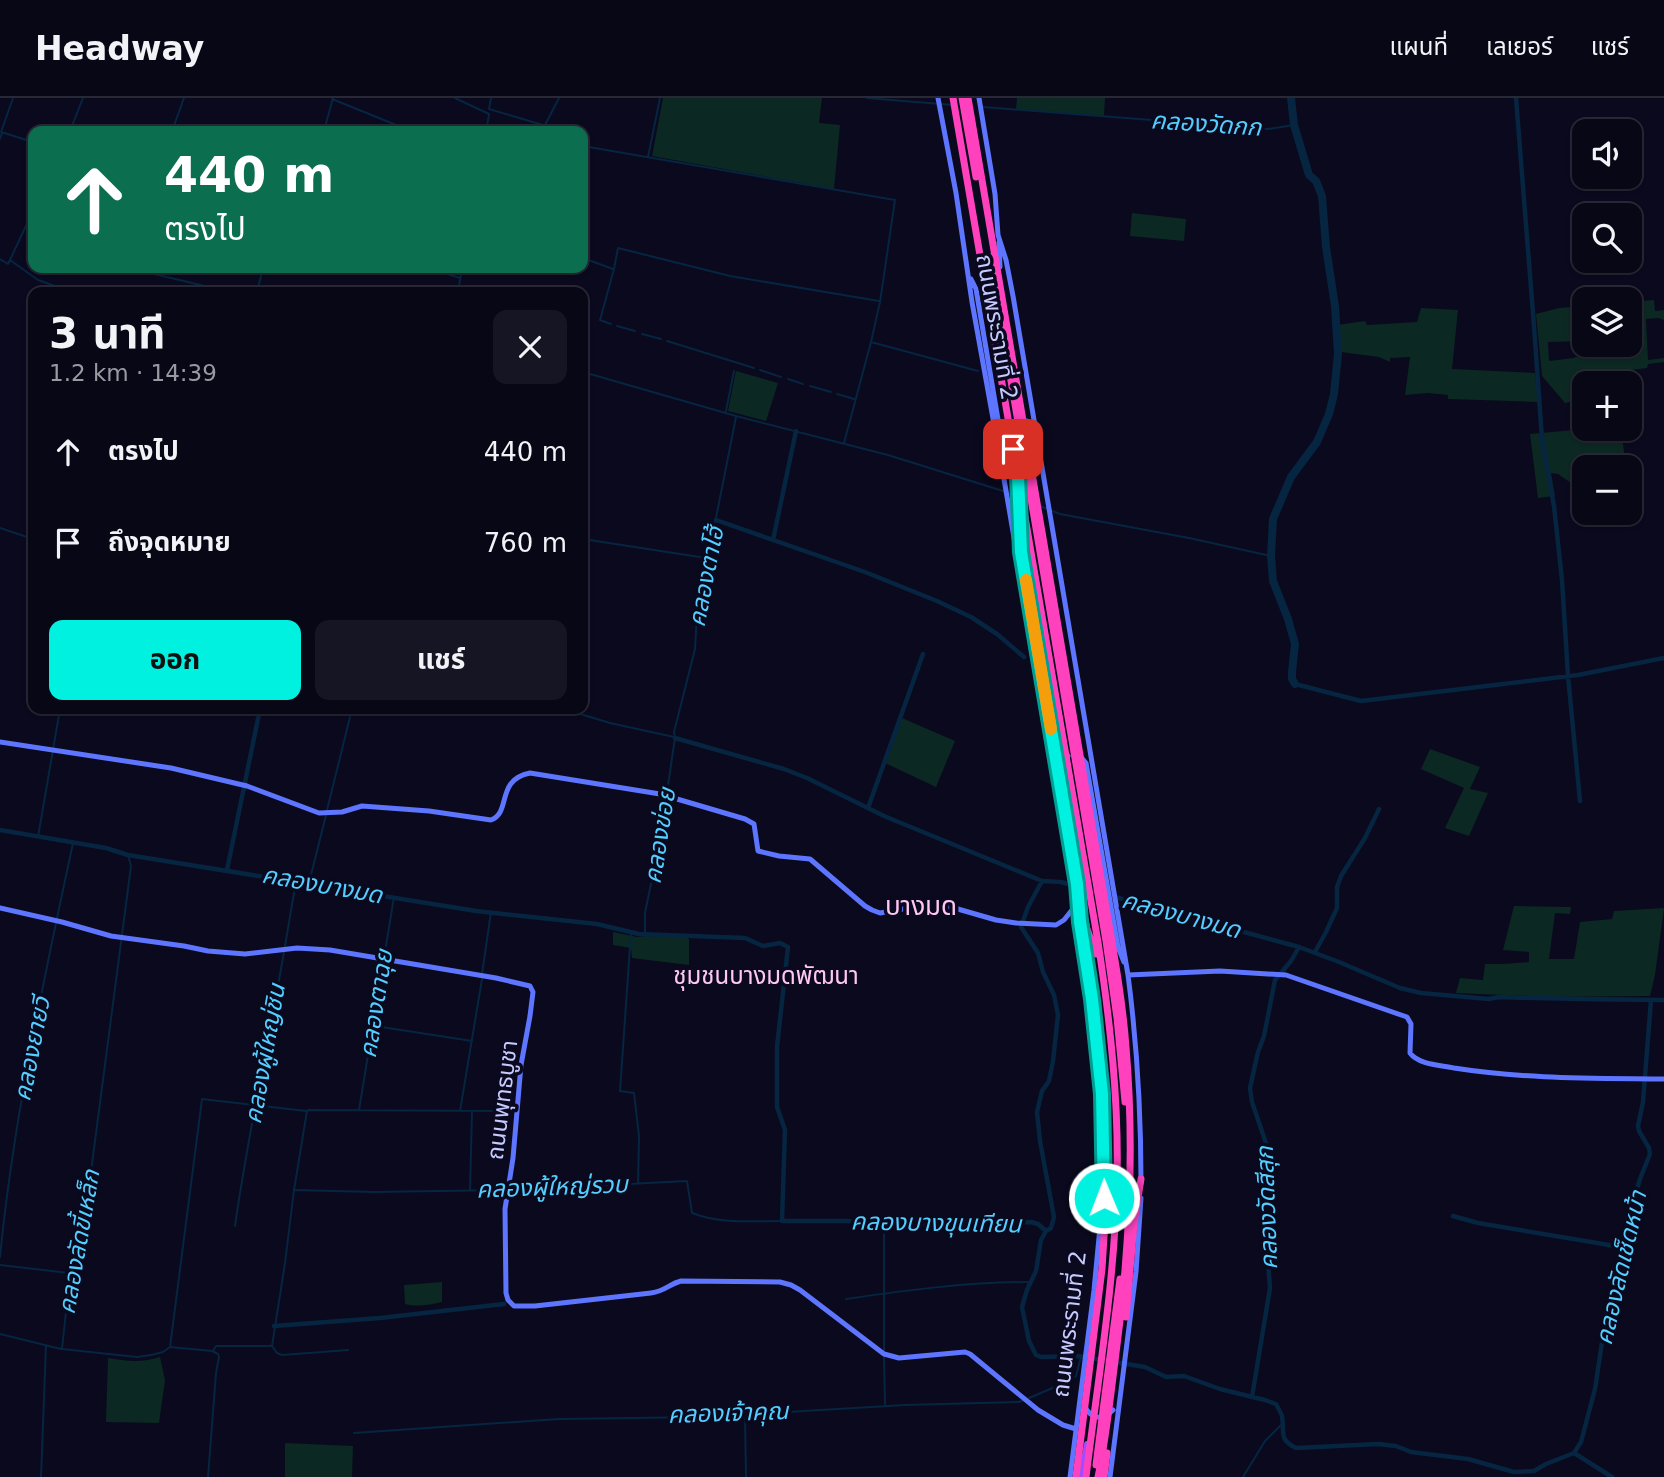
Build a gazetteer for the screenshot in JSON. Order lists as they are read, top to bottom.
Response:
{
  "streets": {
    "highway": ["ถนนพระรามที่ 2"],
    "main road": ["ถนนพุทธบูชา"]
  },
  "crossings": [
    ["ถนนพระรามที่ 2", "ถนนพุทธบูชา"]
  ],
  "districts": ["บางมด", "ชุมชนบางมดพัฒนา"],
  "water": [
    "คลองวัดกก",
    "คลองตาโฮ้",
    "คลองข่อย",
    "คลองบางมด",
    "คลองตาฉุย",
    "คลองยายวี",
    "คลองผู้ใหญ่ชิน",
    "คลองผู้ใหญ่รวบ",
    "คลองวัดสีสุก",
    "คลองบางขุนเทียน",
    "คลองลัดขี้เหล็ก",
    "คลองลัดเช็ดหน้า",
    "คลองเจ้าคุณ"
  ],
  "page": {
    "header": "Headway",
    "nav": ["แผนที่", "เลเยอร์", "แชร์"],
    "map_buttons": ["+", "−"],
    "turn": ["440 m", "ตรงไป"],
    "heading": ["3 นาที", "1.2 km · 14:39"],
    "list": [
      {
        "name": "ตรงไป",
        "value": "440 m"
      },
      {
        "name": "ถึงจุดหมาย",
        "value": "760 m"
      }
    ],
    "buttons": ["ออก", "แชร์"]
  }
}
